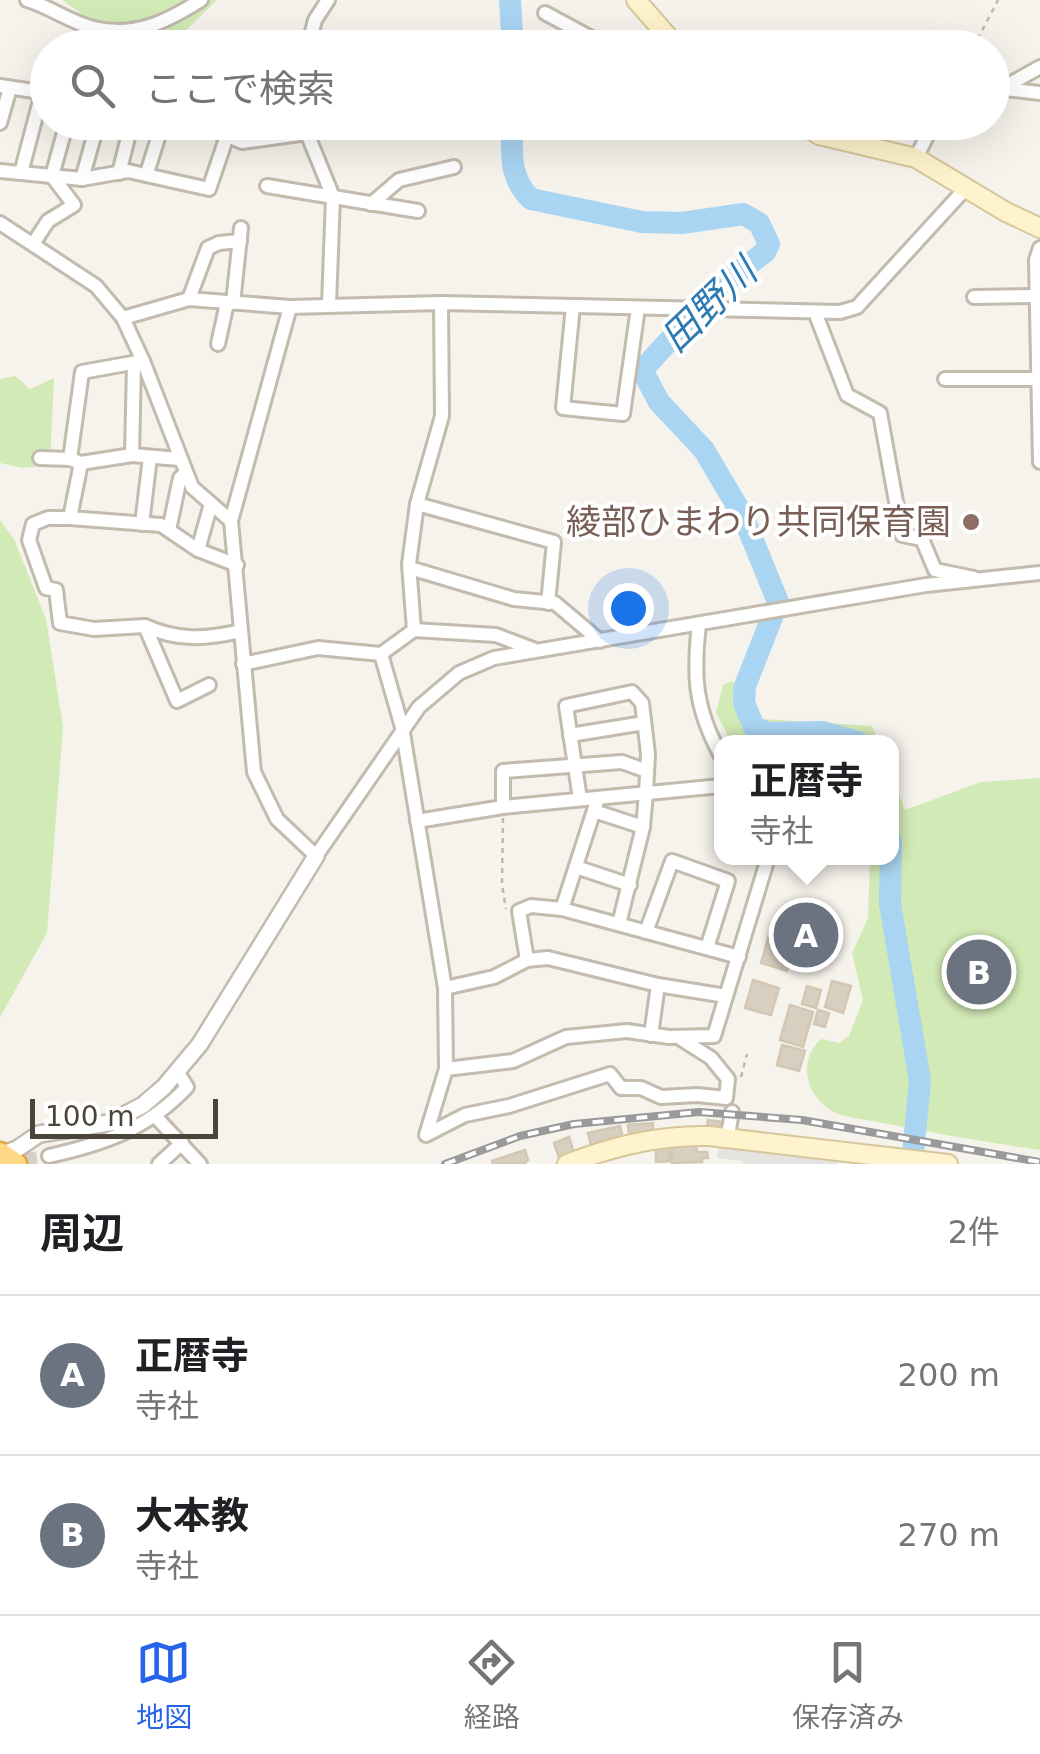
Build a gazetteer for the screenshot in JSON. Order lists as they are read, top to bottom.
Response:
{
  "water": ["田野川"],
  "places": ["綾部ひまわり共同保育園"],
  "scale_bar": "100 m",
  "page": {
    "search": "ここで検索",
    "popup": ["正暦寺", "寺社"],
    "pins": ["A", "B"],
    "scale": "100 m",
    "heading": ["周辺", "2件"],
    "list": [
      {
        "mark": "A",
        "name": "正暦寺",
        "note": "寺社",
        "value": "200 m"
      },
      {
        "mark": "B",
        "name": "大本教",
        "note": "寺社",
        "value": "270 m"
      }
    ],
    "nav": ["地図", "経路", "保存済み"]
  }
}
